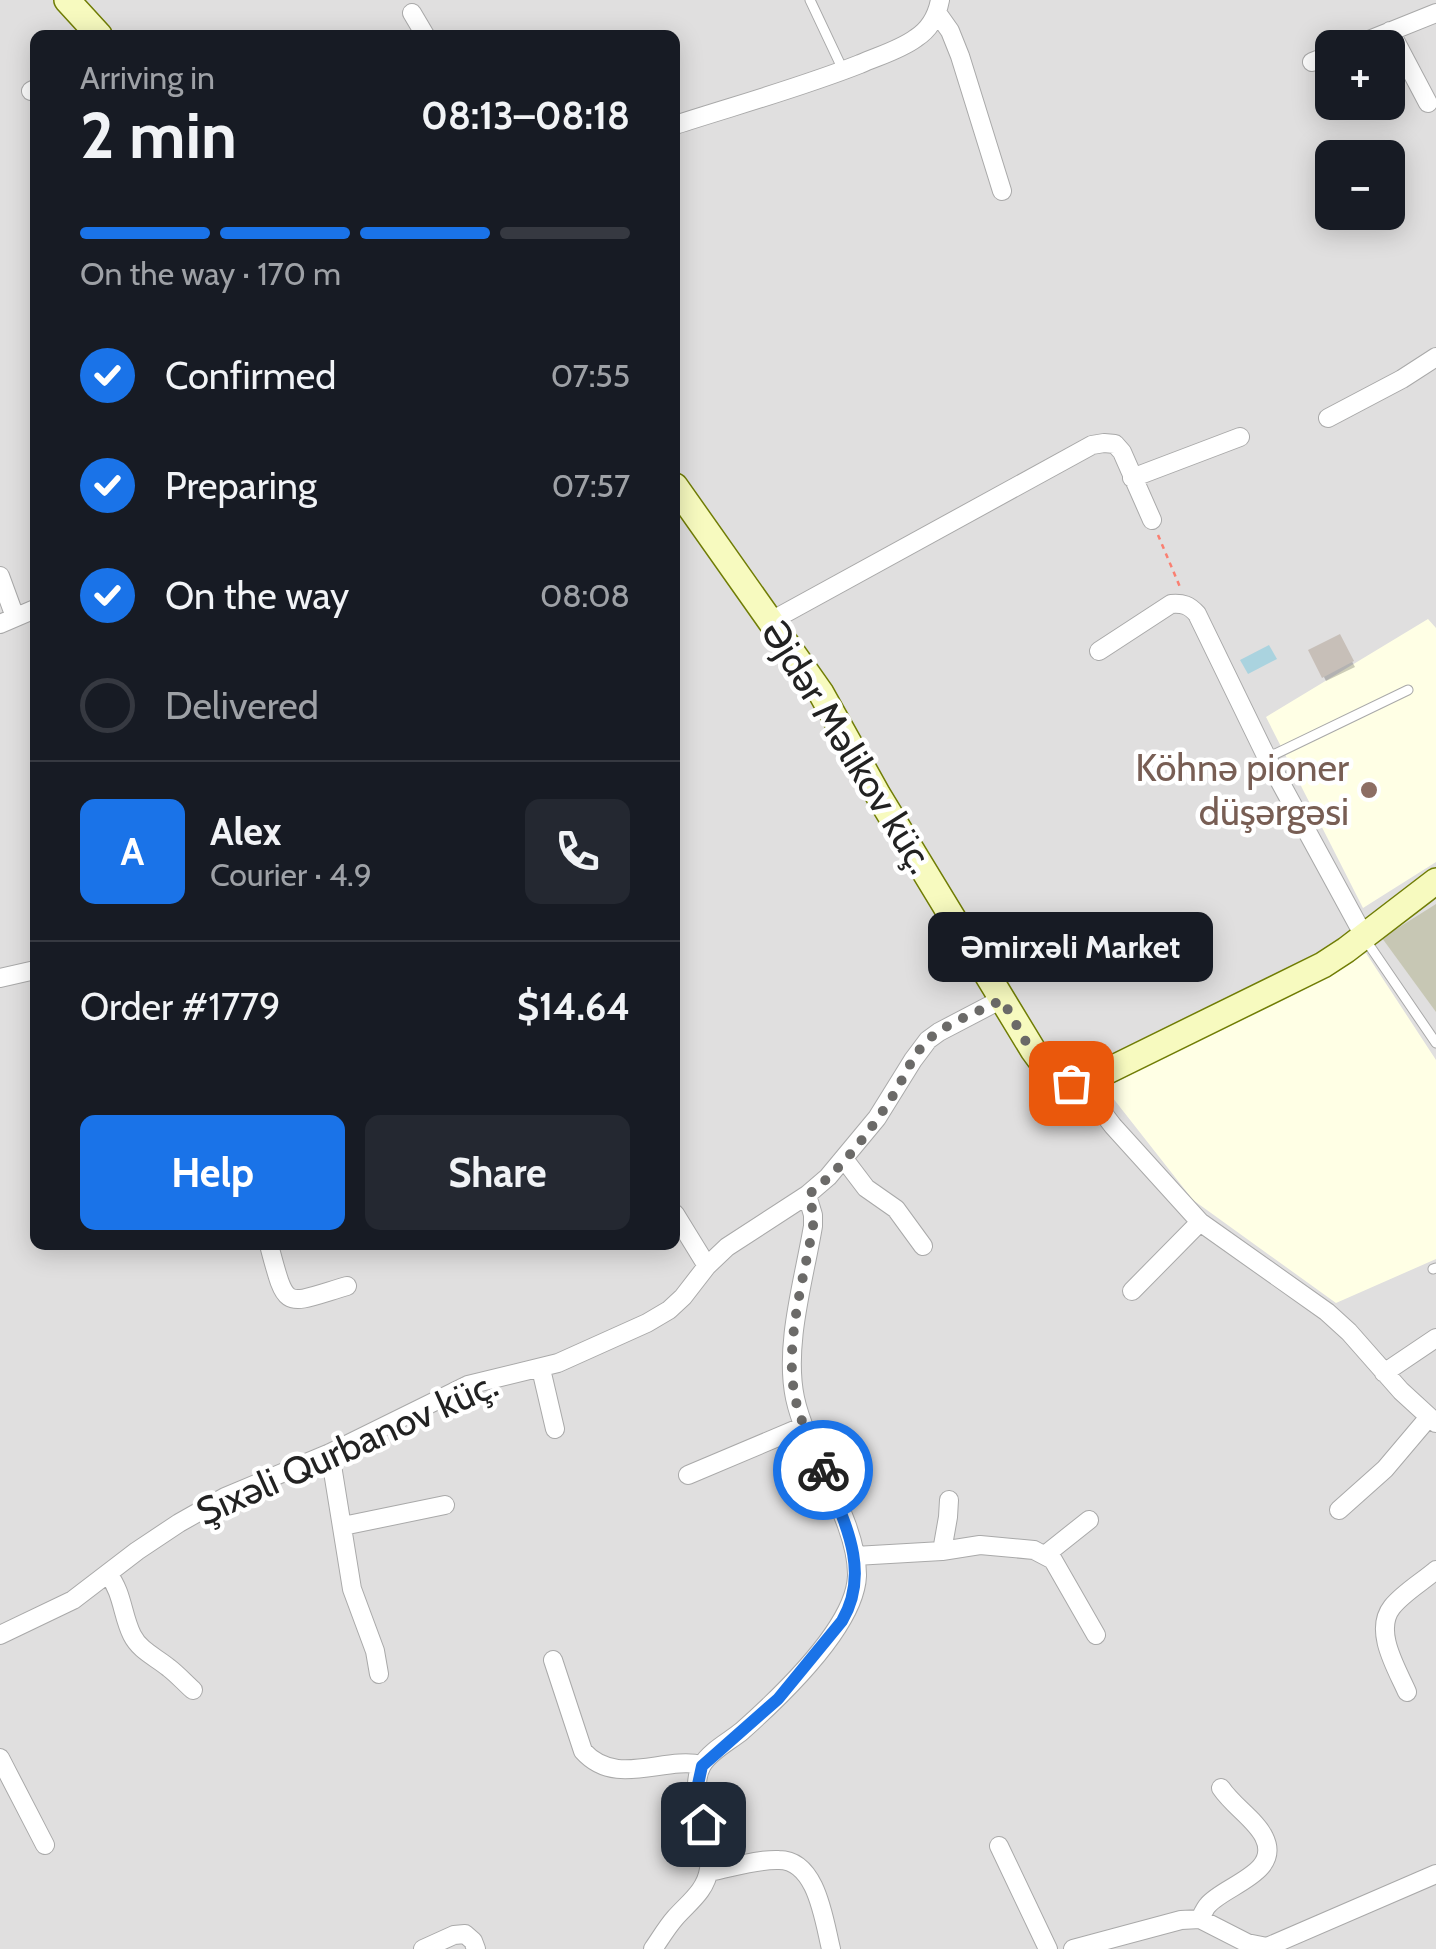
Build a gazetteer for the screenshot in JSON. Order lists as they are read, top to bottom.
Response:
{
  "streets": {
    "street": ["Əjdər Məlikov küç.", "Şıxəli Qurbanov küç."]
  },
  "crossings": [
    ["Əjdər Məlikov küç.", "Şıxəli Qurbanov küç."]
  ],
  "places": ["Köhnə pioner düşərgəsi", "Əmirxəli Market"],
  "page": {
    "map_buttons": ["+", "−"],
    "heading": ["2 min", "Arriving in", "08:13–08:18"],
    "panel": [
      "Alex",
      "Courier · 4.9",
      "Order #1779",
      "$14.64"
    ],
    "bar": "On the way · 170 m",
    "list": [
      ["Confirmed", "07:55"],
      ["Preparing", "07:57"],
      ["On the way", "08:08"],
      "Delivered"
    ],
    "round": "A",
    "bubble": "Əmirxəli Market",
    "buttons": ["Help", "Share"]
  }
}
